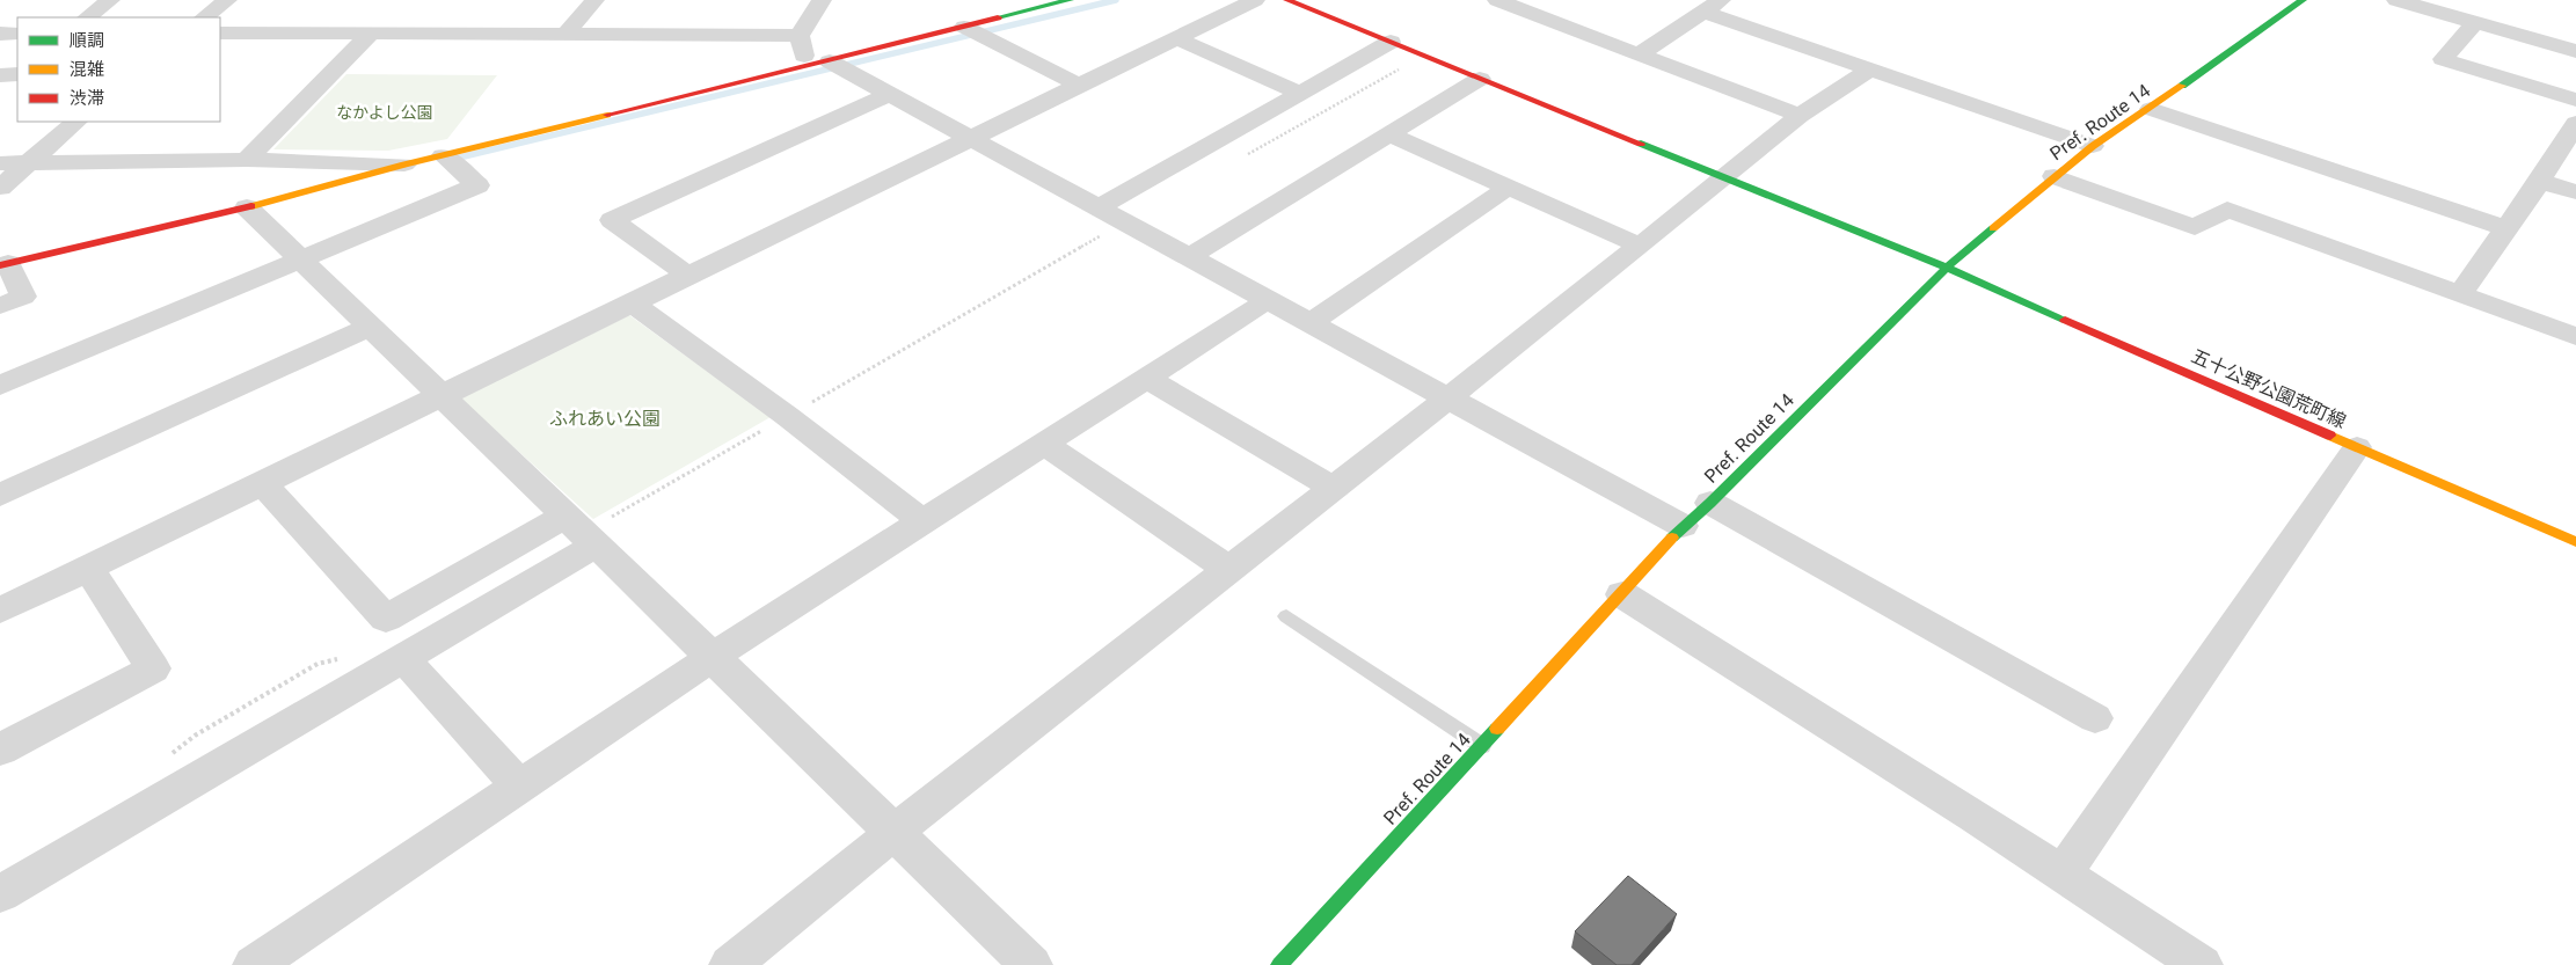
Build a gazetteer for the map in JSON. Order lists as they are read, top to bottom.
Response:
{
  "streets": {
    "street": ["Pref. Route 14", "五十公野公園荒町線"]
  },
  "crossings": [
    ["Pref. Route 14", "五十公野公園荒町線"]
  ],
  "parks": ["なかよし公園", "ふれあい公園"],
  "legend": ["順調", "混雑", "渋滞"]
}
